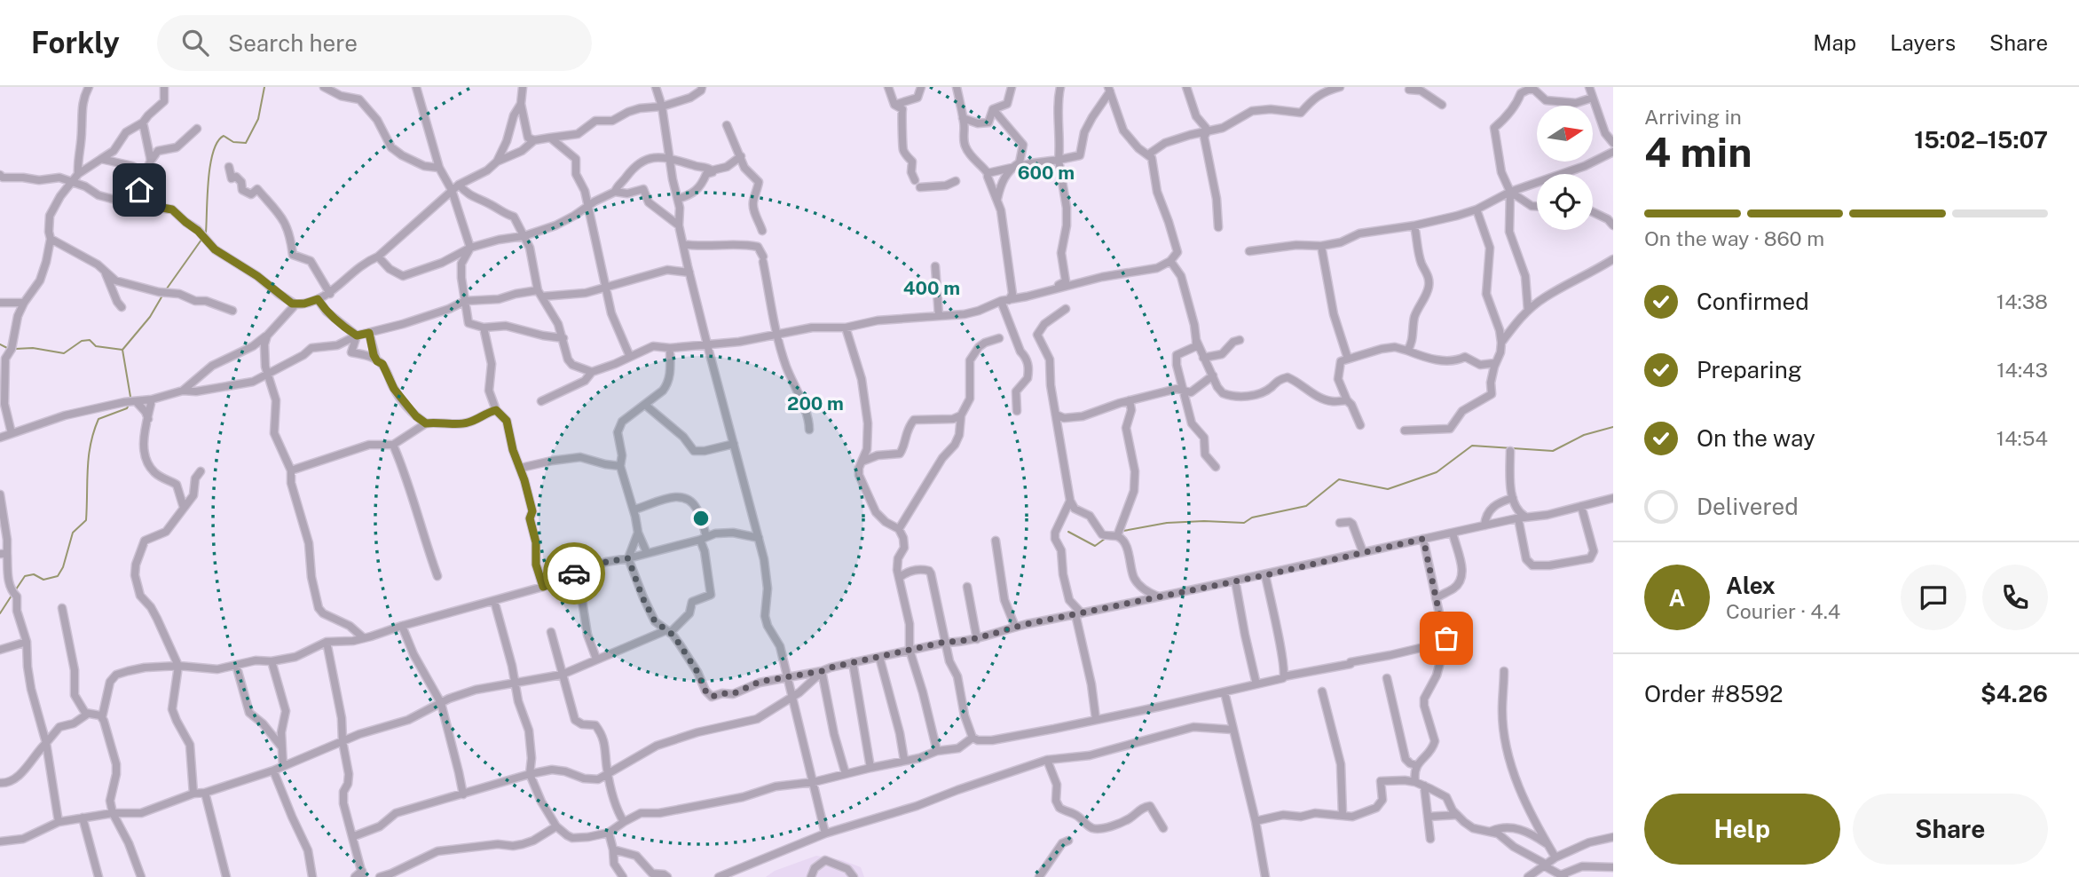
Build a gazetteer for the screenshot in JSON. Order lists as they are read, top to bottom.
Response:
{
  "north": "right",
  "page": {
    "header": "Forkly",
    "search": "Search here",
    "nav": ["Map", "Layers", "Share"],
    "heading": ["4 min", "Arriving in", "15:02–15:07"],
    "panel": [
      "Alex",
      "Courier · 4.4",
      "Order #8592",
      "$4.26"
    ],
    "bar": "On the way · 860 m",
    "list": [
      ["Confirmed", "14:38"],
      ["Preparing", "14:43"],
      ["On the way", "14:54"],
      "Delivered"
    ],
    "round": "A",
    "buttons": ["Help", "Share"]
  },
  "rings": ["600 m", "400 m", "200 m"]
}
